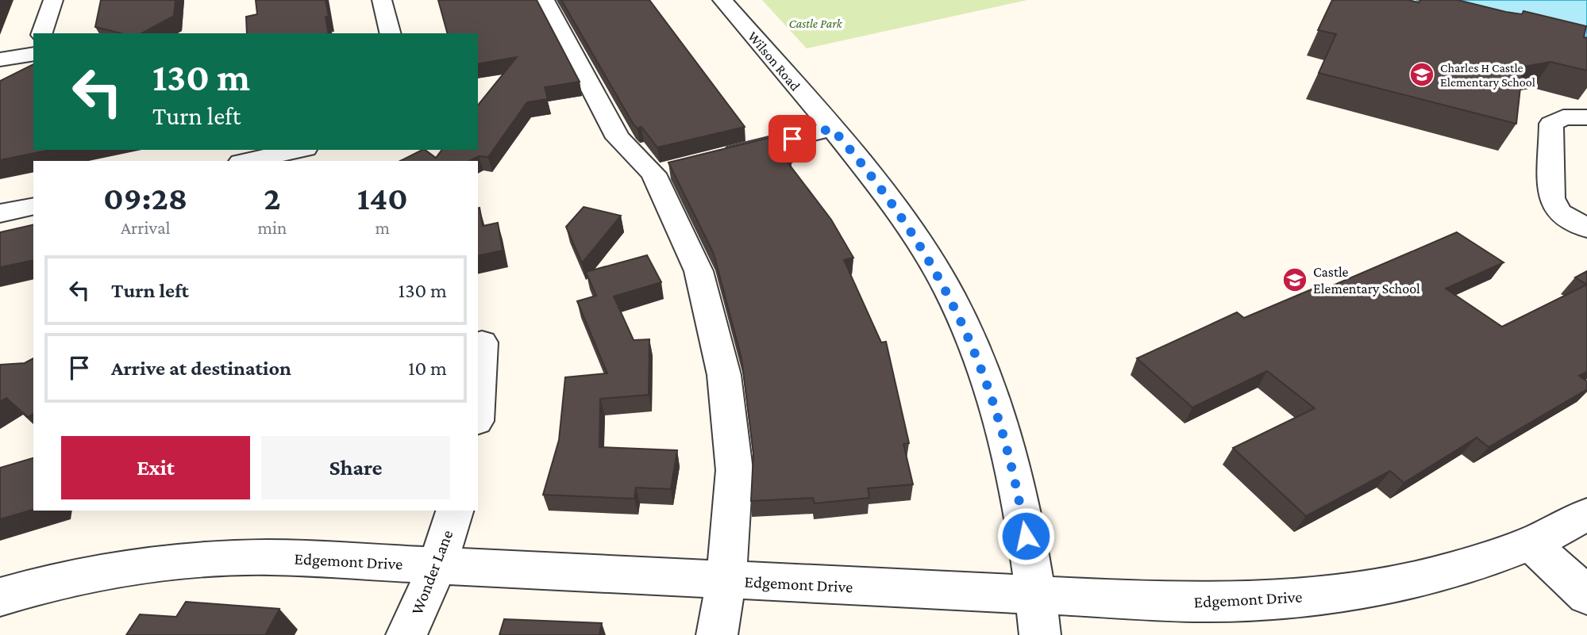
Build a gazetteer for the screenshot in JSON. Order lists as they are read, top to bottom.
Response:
{
  "streets": {
    "street": ["Wilson Road", "Edgemont Drive", "Wonder Lane"]
  },
  "crossings": [
    ["Wilson Road", "Edgemont Drive"],
    ["Edgemont Drive", "Wonder Lane"]
  ],
  "parks": ["Castle Park"],
  "places": {
    "school or university": ["Charles H Castle Elementary School", "Castle Elementary School"]
  },
  "page": {
    "turn": ["130 m", "Turn left"],
    "eta": [
      "09:28",
      "Arrival",
      "2",
      "min",
      "140",
      "m"
    ],
    "list": [
      {
        "name": "Turn left",
        "value": "130 m"
      },
      {
        "name": "Arrive at destination",
        "value": "10 m"
      }
    ],
    "buttons": ["Exit", "Share"]
  }
}
